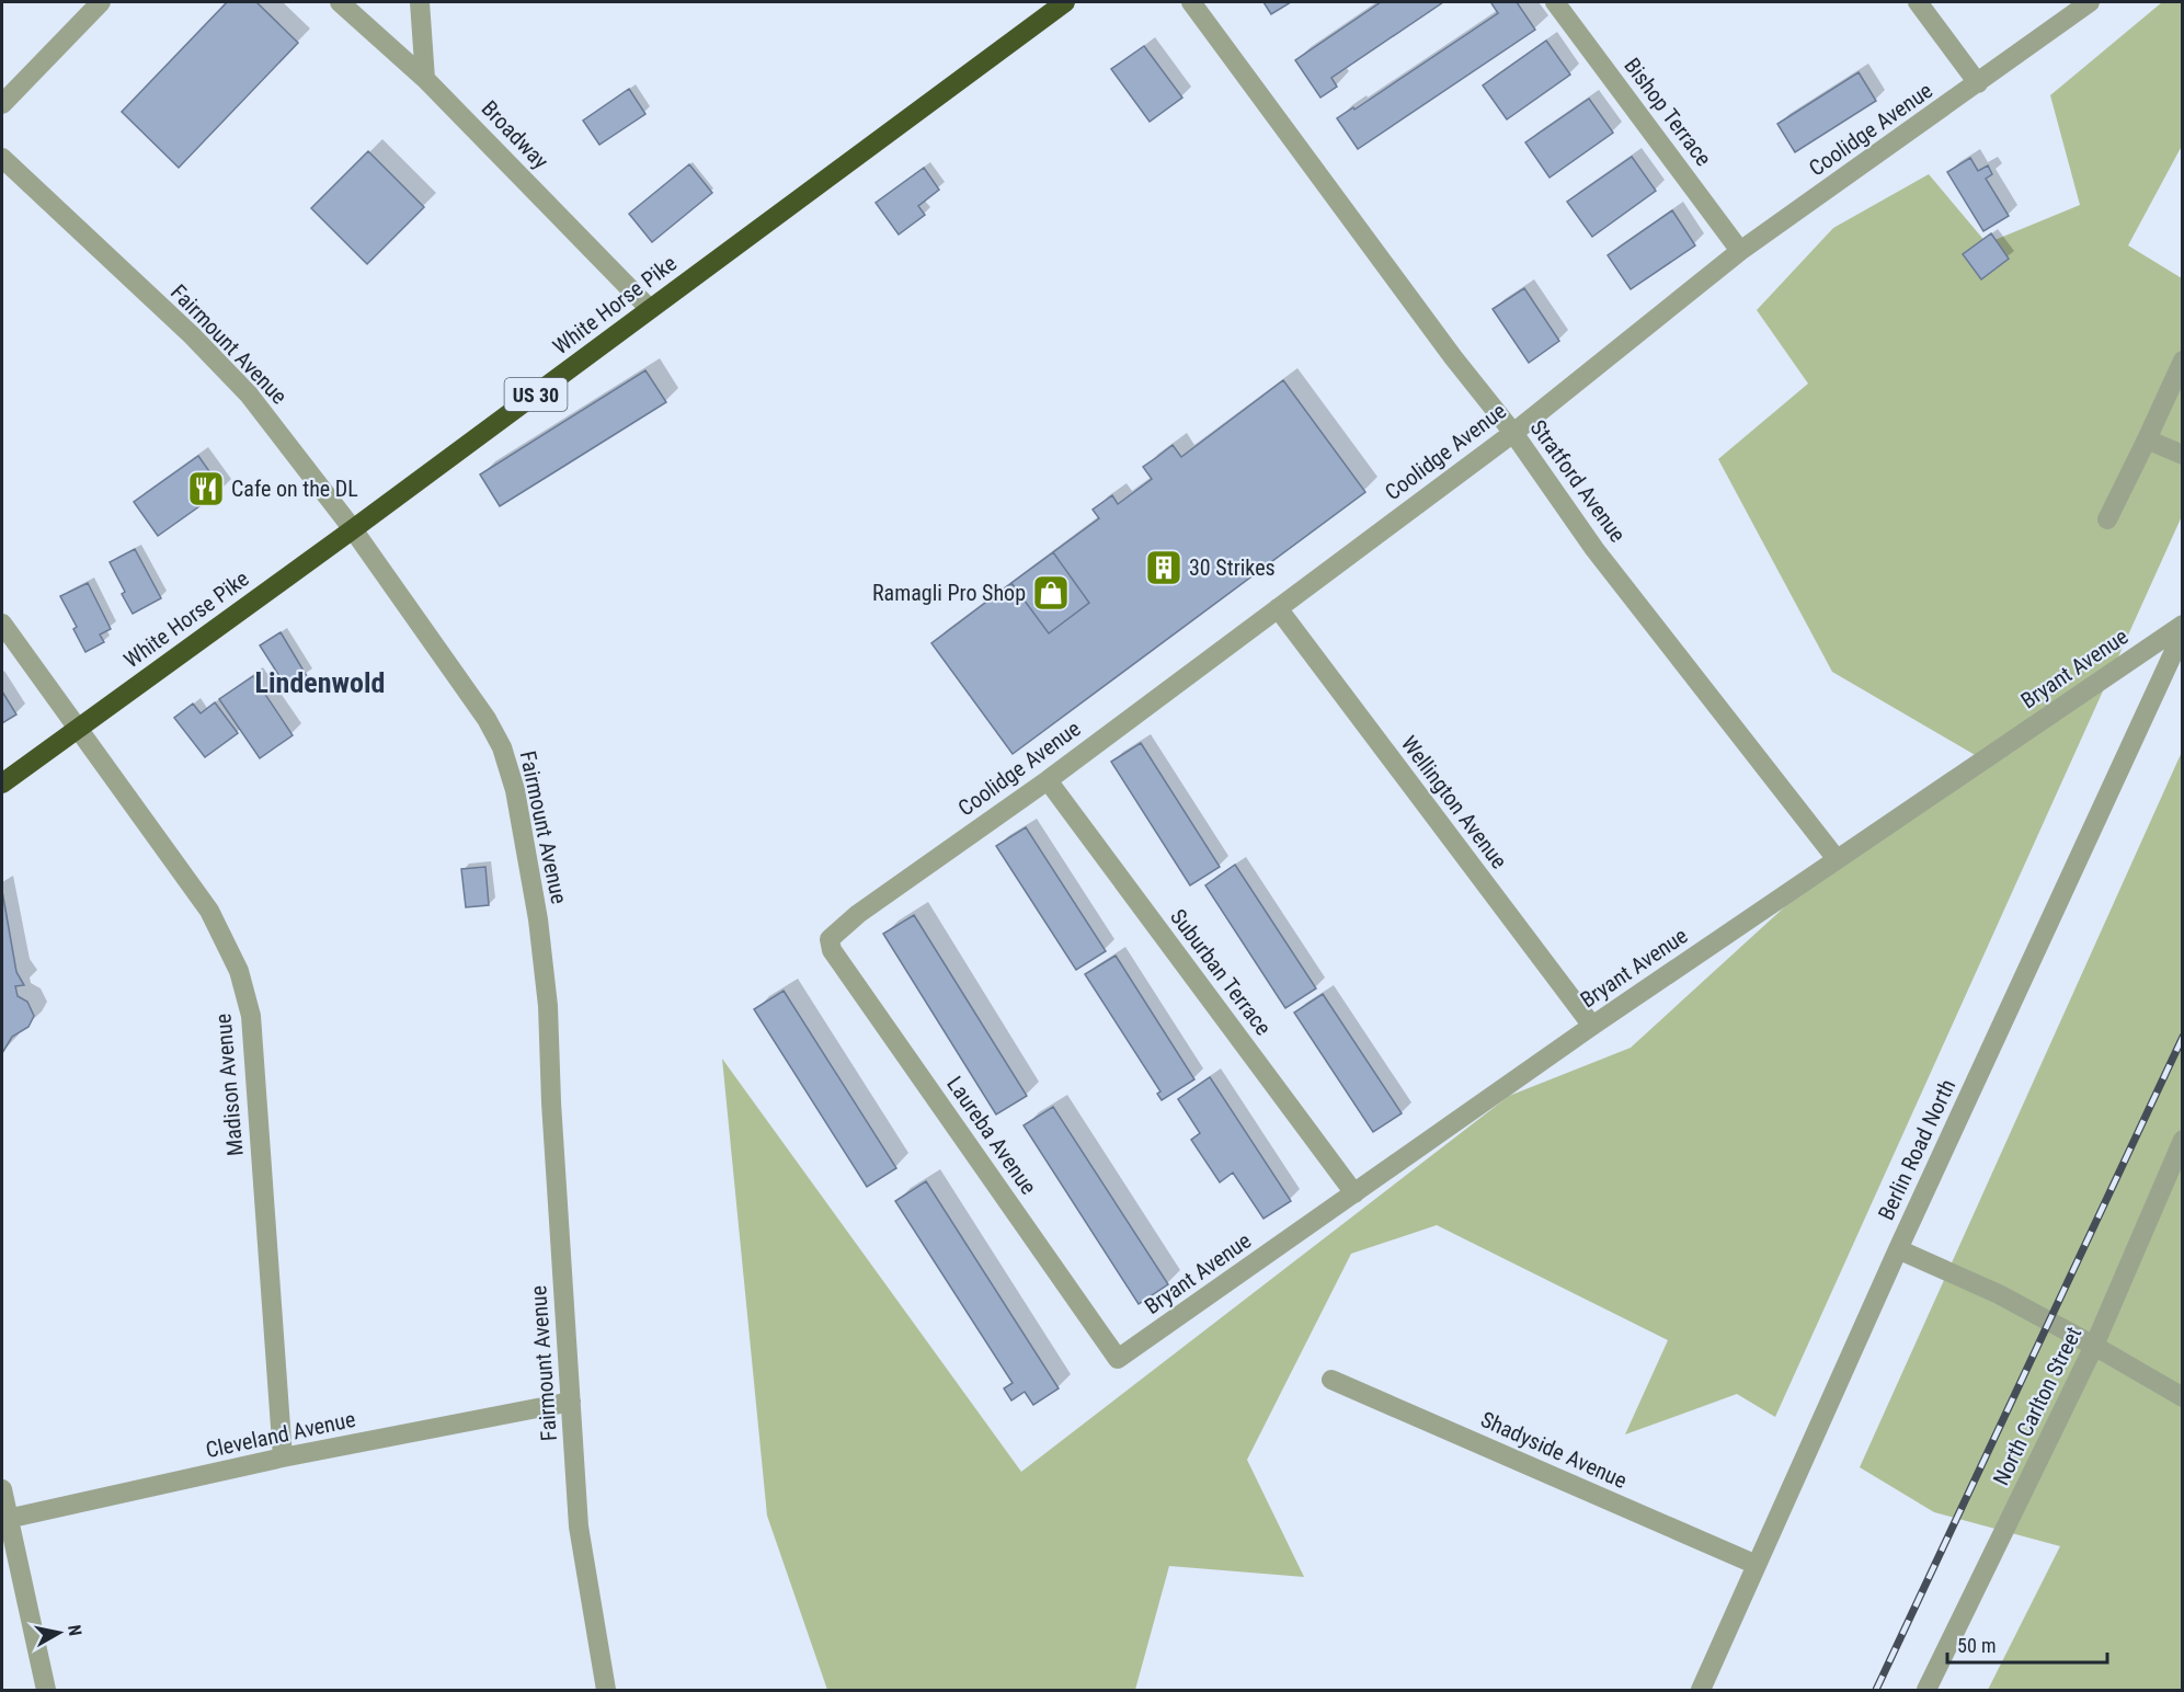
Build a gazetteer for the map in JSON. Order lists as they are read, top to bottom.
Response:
{
  "streets": {
    "highway": ["White Horse Pike", "US 30"],
    "street": [
      "Bishop Terrace",
      "Coolidge Avenue",
      "Broadway",
      "Fairmount Avenue",
      "Stratford Avenue",
      "Bryant Avenue",
      "Wellington Avenue",
      "Suburban Terrace",
      "Madison Avenue",
      "Laureba Avenue",
      "Berlin Road North",
      "North Carlton Street",
      "Cleveland Avenue",
      "Shadyside Avenue"
    ]
  },
  "crossings": [
    ["Bishop Terrace", "Coolidge Avenue"],
    ["Coolidge Avenue", "Stratford Avenue"],
    ["Coolidge Avenue", "Wellington Avenue"],
    ["Coolidge Avenue", "Suburban Terrace"],
    ["Coolidge Avenue", "Laureba Avenue"],
    ["Broadway", "White Horse Pike"],
    ["White Horse Pike", "Fairmount Avenue"],
    ["White Horse Pike", "Madison Avenue"],
    ["Fairmount Avenue", "Cleveland Avenue"],
    ["Stratford Avenue", "Bryant Avenue"],
    ["Bryant Avenue", "Wellington Avenue"],
    ["Bryant Avenue", "Suburban Terrace"],
    ["Bryant Avenue", "Laureba Avenue"],
    ["Madison Avenue", "Cleveland Avenue"],
    ["Berlin Road North", "Shadyside Avenue"]
  ],
  "districts": ["Lindenwold"],
  "places": {
    "restaurant": ["Cafe on the DL"],
    "building": ["30 Strikes"],
    "shop": ["Ramagli Pro Shop"]
  },
  "scale_bar": "50 m",
  "north": "right"
}
